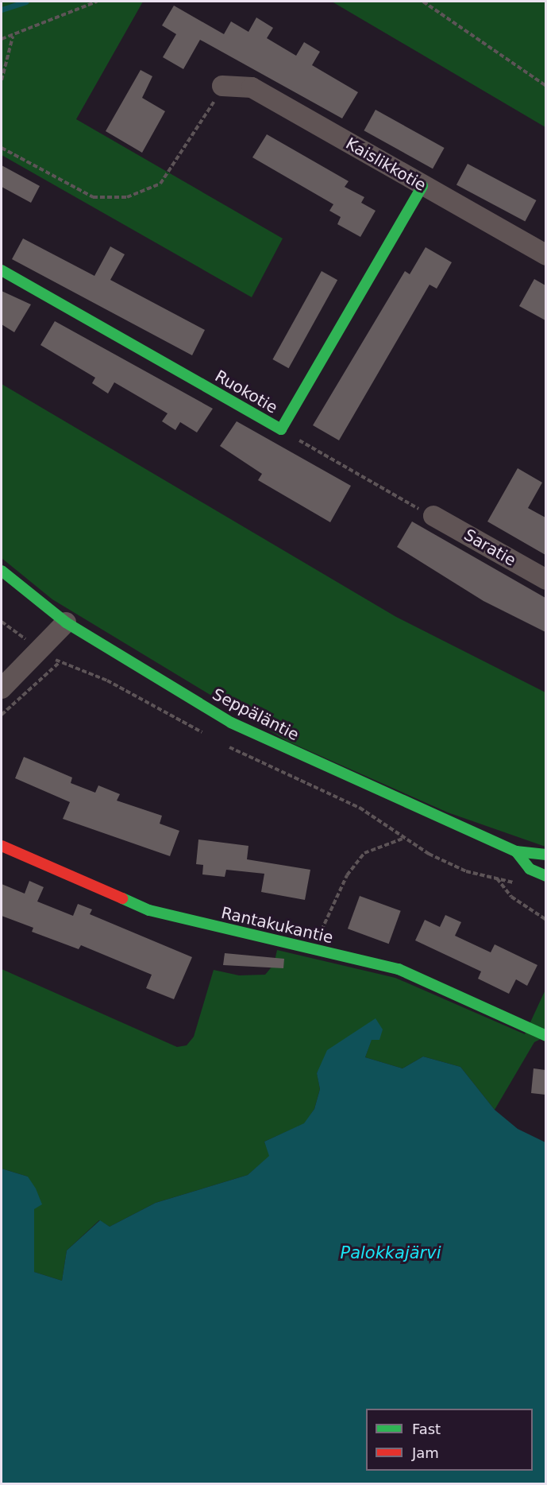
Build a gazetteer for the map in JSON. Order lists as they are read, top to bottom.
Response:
{
  "streets": {
    "street": [
      "Kaislikkotie",
      "Ruokotie",
      "Saratie",
      "Seppäläntie",
      "Rantakukantie"
    ]
  },
  "crossings": [
    ["Kaislikkotie", "Ruokotie"]
  ],
  "water": ["Palokkajärvi"],
  "legend": ["Fast", "Jam"]
}
